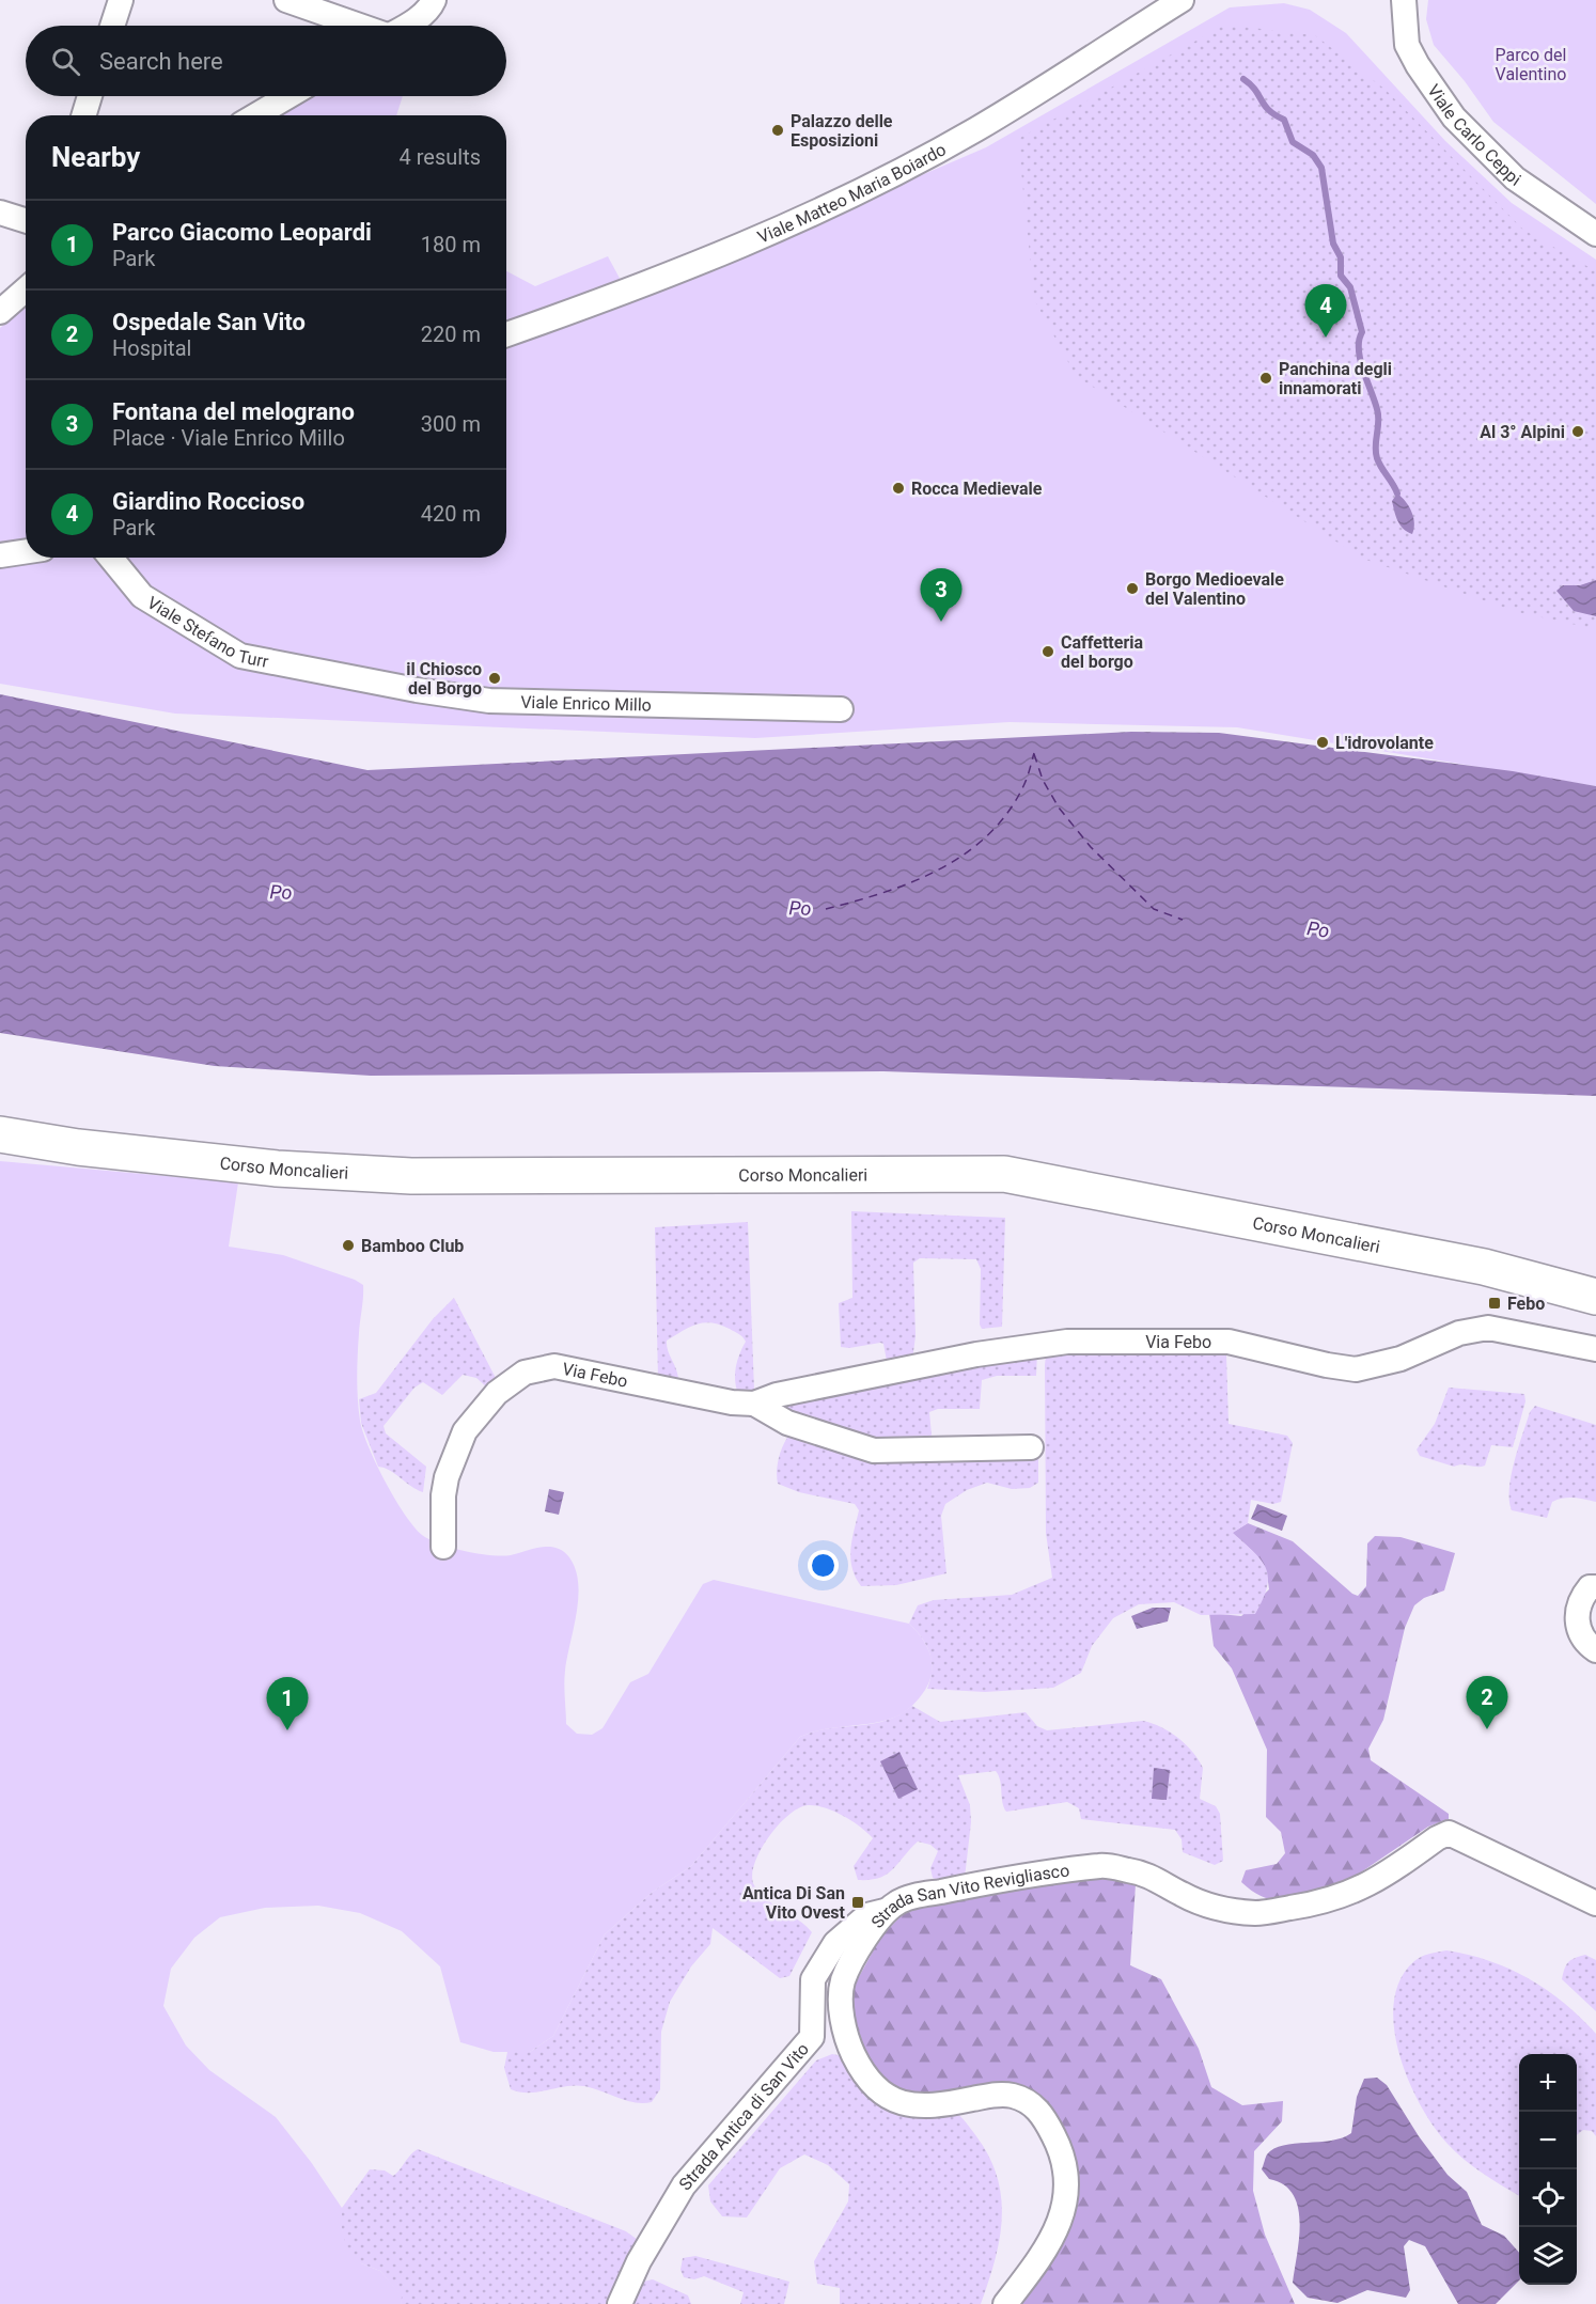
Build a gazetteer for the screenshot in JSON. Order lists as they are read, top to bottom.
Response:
{
  "streets": {
    "main road": ["Corso Moncalieri"],
    "street": [
      "Viale Carlo Ceppi",
      "Viale Matteo Maria Boiardo",
      "Viale Stefano Turr",
      "Viale Enrico Millo",
      "Via Febo",
      "Strada San Vito Revigliasco",
      "Strada Antica di San Vito"
    ]
  },
  "crossings": [
    ["Viale Stefano Turr", "Viale Enrico Millo"],
    ["Strada San Vito Revigliasco", "Strada Antica di San Vito"]
  ],
  "water": ["Po"],
  "parks": ["Parco del Valentino"],
  "places": {
    "other": [
      "Palazzo delle Esposizioni",
      "Panchina degli innamorati",
      "Al 3° Alpini",
      "Rocca Medievale",
      "Borgo Medioevale del Valentino",
      "Caffetteria del borgo",
      "il Chiosco del Borgo",
      "L'idrovolante",
      "Bamboo Club"
    ],
    "transit": ["Febo", "Antica Di San Vito Ovest"]
  },
  "page": {
    "search": "Search here",
    "heading": ["Nearby", "4 results"],
    "list": [
      {
        "mark": "1",
        "name": "Parco Giacomo Leopardi",
        "note": "Park",
        "value": "180 m"
      },
      {
        "mark": "2",
        "name": "Ospedale San Vito",
        "note": "Hospital",
        "value": "220 m"
      },
      {
        "mark": "3",
        "name": "Fontana del melograno",
        "note": "Place · Viale Enrico Millo",
        "value": "300 m"
      },
      {
        "mark": "4",
        "name": "Giardino Roccioso",
        "note": "Park",
        "value": "420 m"
      }
    ],
    "pins": [
      "4",
      "3",
      "2",
      "1"
    ],
    "map_buttons": ["+", "−"]
  }
}
